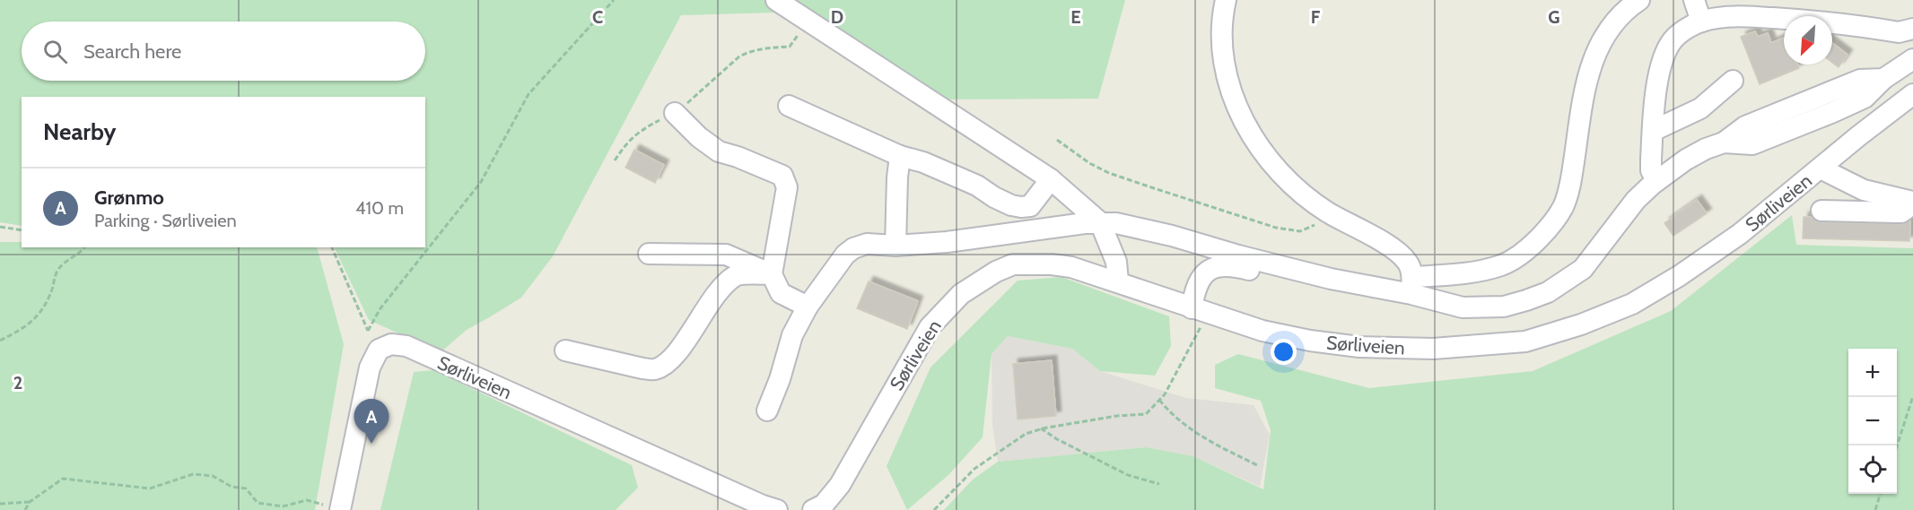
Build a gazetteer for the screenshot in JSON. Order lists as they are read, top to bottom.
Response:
{
  "streets": {
    "street": ["Sørliveien"]
  },
  "north": "bottom left",
  "page": {
    "search": "Search here",
    "heading": "Nearby",
    "list": [
      {
        "mark": "A",
        "name": "Grønmo",
        "note": "Parking · Sørliveien",
        "value": "410 m"
      }
    ],
    "map_buttons": ["+", "−"],
    "pins": "A"
  },
  "grid": {
    "columns": [
      "C",
      "D",
      "E",
      "F",
      "G"
    ],
    "rows": ["2"]
  }
}
